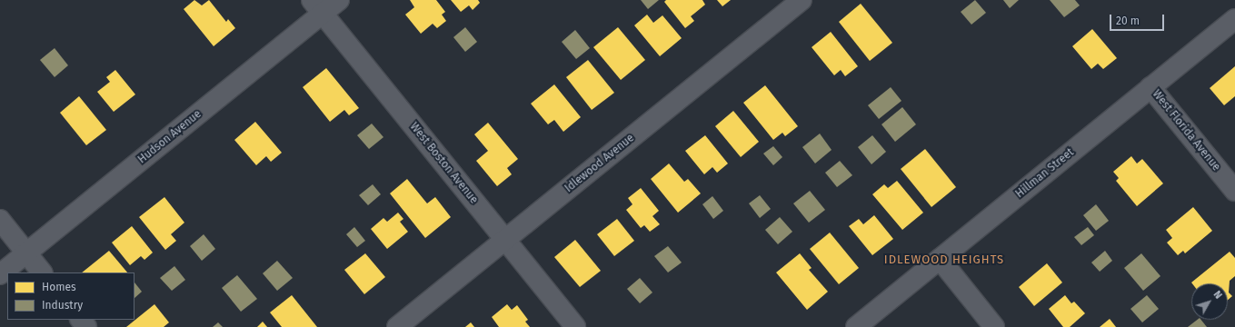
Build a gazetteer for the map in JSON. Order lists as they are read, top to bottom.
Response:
{
  "streets": {
    "street": [
      "West Florida Avenue",
      "Hudson Avenue",
      "West Boston Avenue",
      "Idlewood Avenue",
      "Hillman Street"
    ]
  },
  "crossings": [
    ["West Florida Avenue", "Hillman Street"],
    ["Hudson Avenue", "West Boston Avenue"],
    ["West Boston Avenue", "Idlewood Avenue"]
  ],
  "districts": ["IDLEWOOD HEIGHTS"],
  "legend": ["Homes", "Industry"],
  "scale_bar": "20 m",
  "north": "top right"
}
